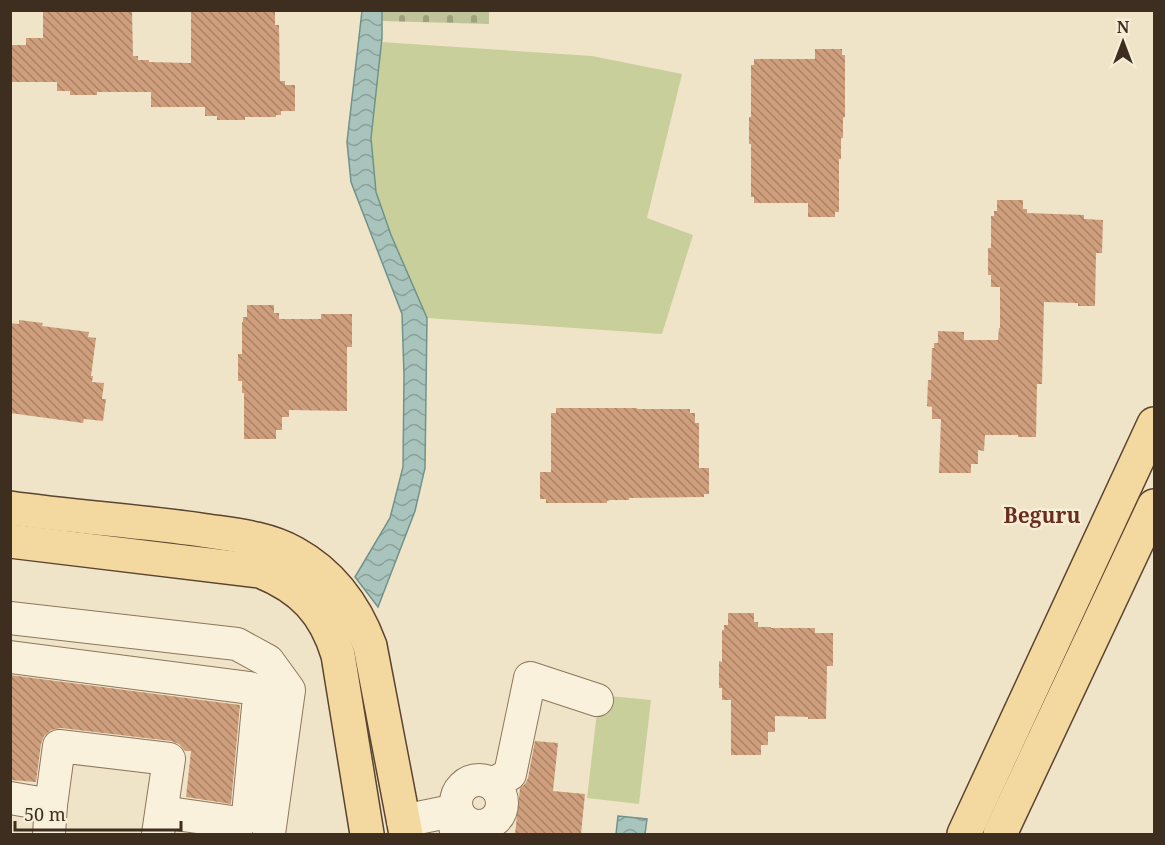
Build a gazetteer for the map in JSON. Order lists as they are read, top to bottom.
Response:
{
  "districts": ["Beguru"],
  "scale_bar": "50 m",
  "north": "top"
}
